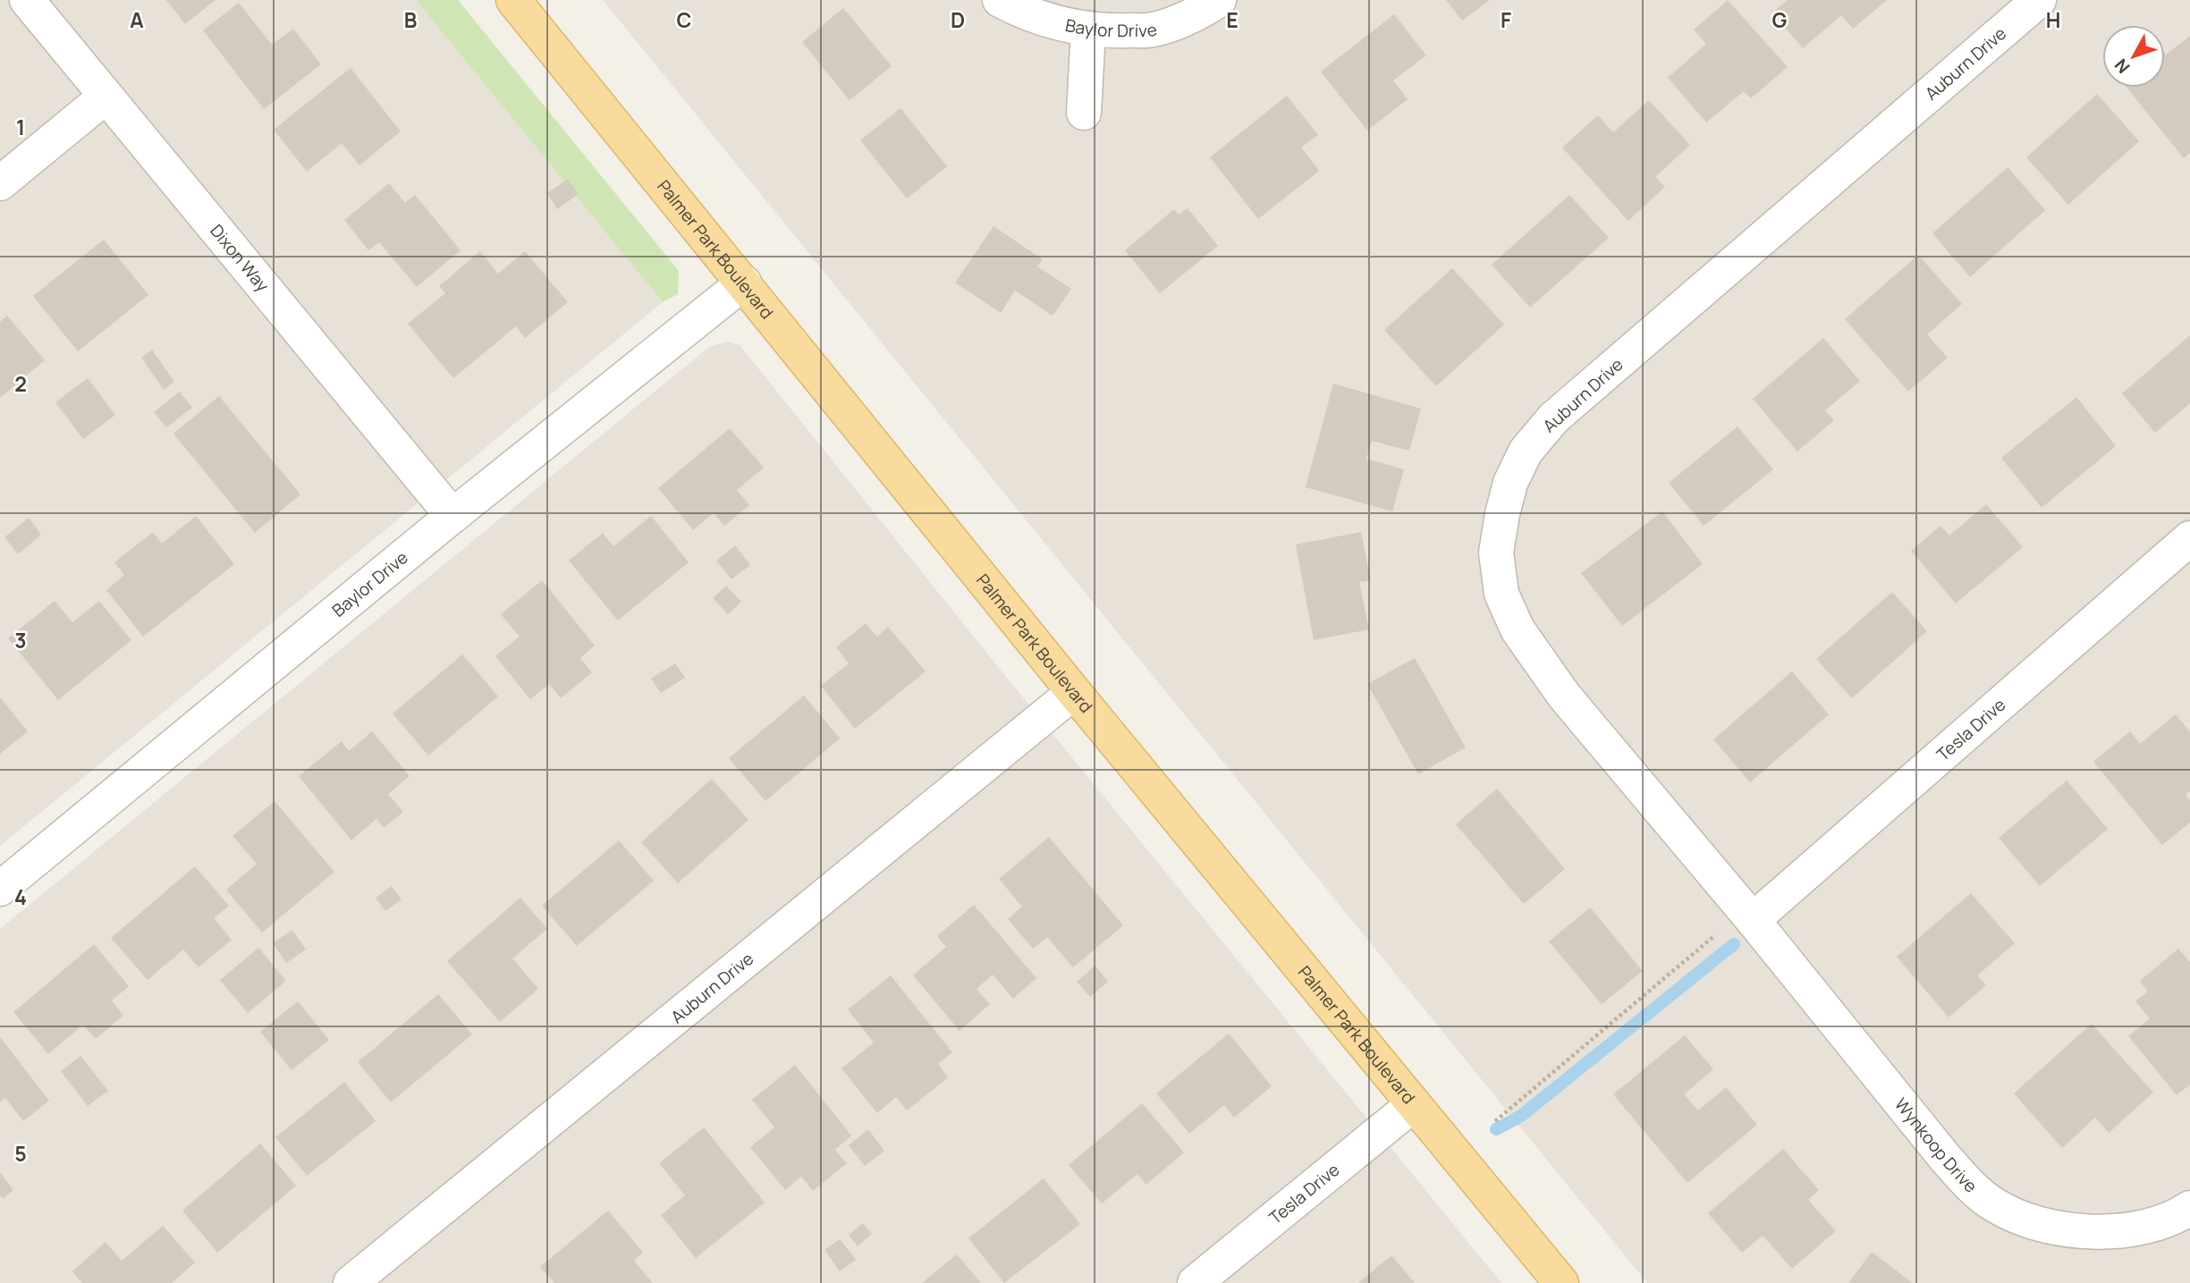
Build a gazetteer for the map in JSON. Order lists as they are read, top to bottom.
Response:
{
  "streets": {
    "main road": ["Palmer Park Boulevard"],
    "street": [
      "Baylor Drive",
      "Auburn Drive",
      "Dixon Way",
      "Tesla Drive",
      "Wynkoop Drive"
    ]
  },
  "crossings": [
    ["Baylor Drive", "Palmer Park Boulevard"],
    ["Baylor Drive", "Dixon Way"],
    ["Auburn Drive", "Palmer Park Boulevard"],
    ["Auburn Drive", "Tesla Drive"],
    ["Auburn Drive", "Wynkoop Drive"],
    ["Palmer Park Boulevard", "Tesla Drive"],
    ["Tesla Drive", "Wynkoop Drive"]
  ],
  "north": "bottom left",
  "grid": {
    "columns": [
      "A",
      "B",
      "C",
      "D",
      "E",
      "F",
      "G",
      "H"
    ],
    "rows": [
      "1",
      "2",
      "3",
      "4",
      "5"
    ]
  }
}
